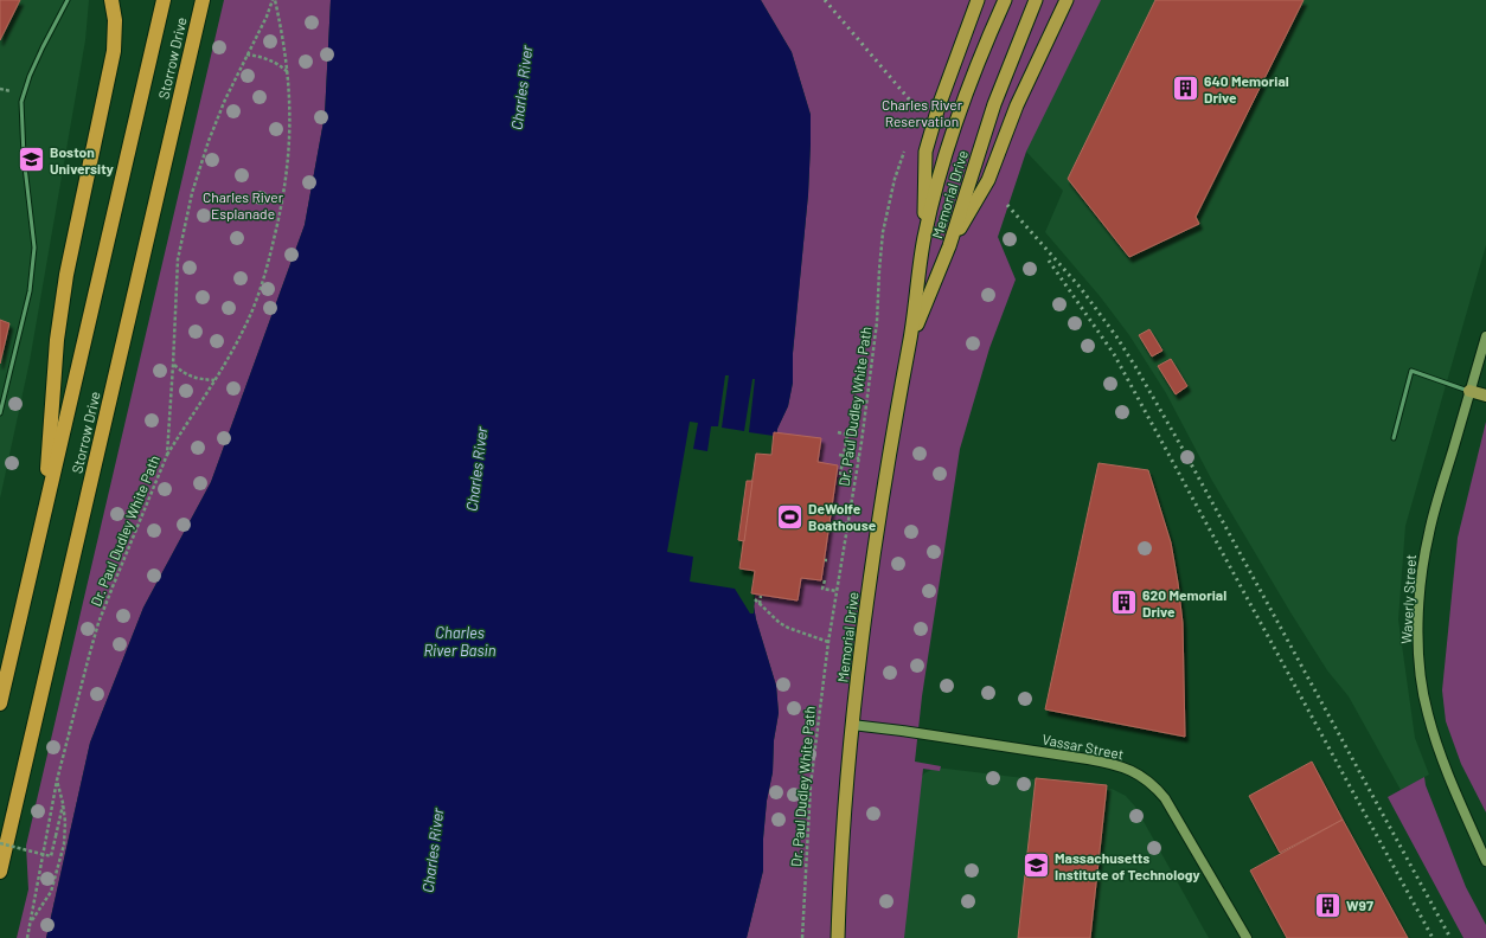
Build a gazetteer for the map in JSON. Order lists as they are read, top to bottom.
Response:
{
  "streets": {
    "highway": ["Storrow Drive", "Memorial Drive"],
    "main road": ["Waverly Street", "Vassar Street"],
    "path": ["Dr. Paul Dudley White Path"]
  },
  "crossings": [
    ["Memorial Drive", "Vassar Street"]
  ],
  "water": ["Charles River", "Charles River Basin"],
  "parks": ["Charles River Reservation", "Charles River Esplanade"],
  "places": {
    "building": ["640 Memorial Drive", "620 Memorial Drive", "W97"],
    "school or university": ["Boston University", "Massachusetts Institute of Technology"],
    "sports": ["DeWolfe Boathouse"]
  }
}
